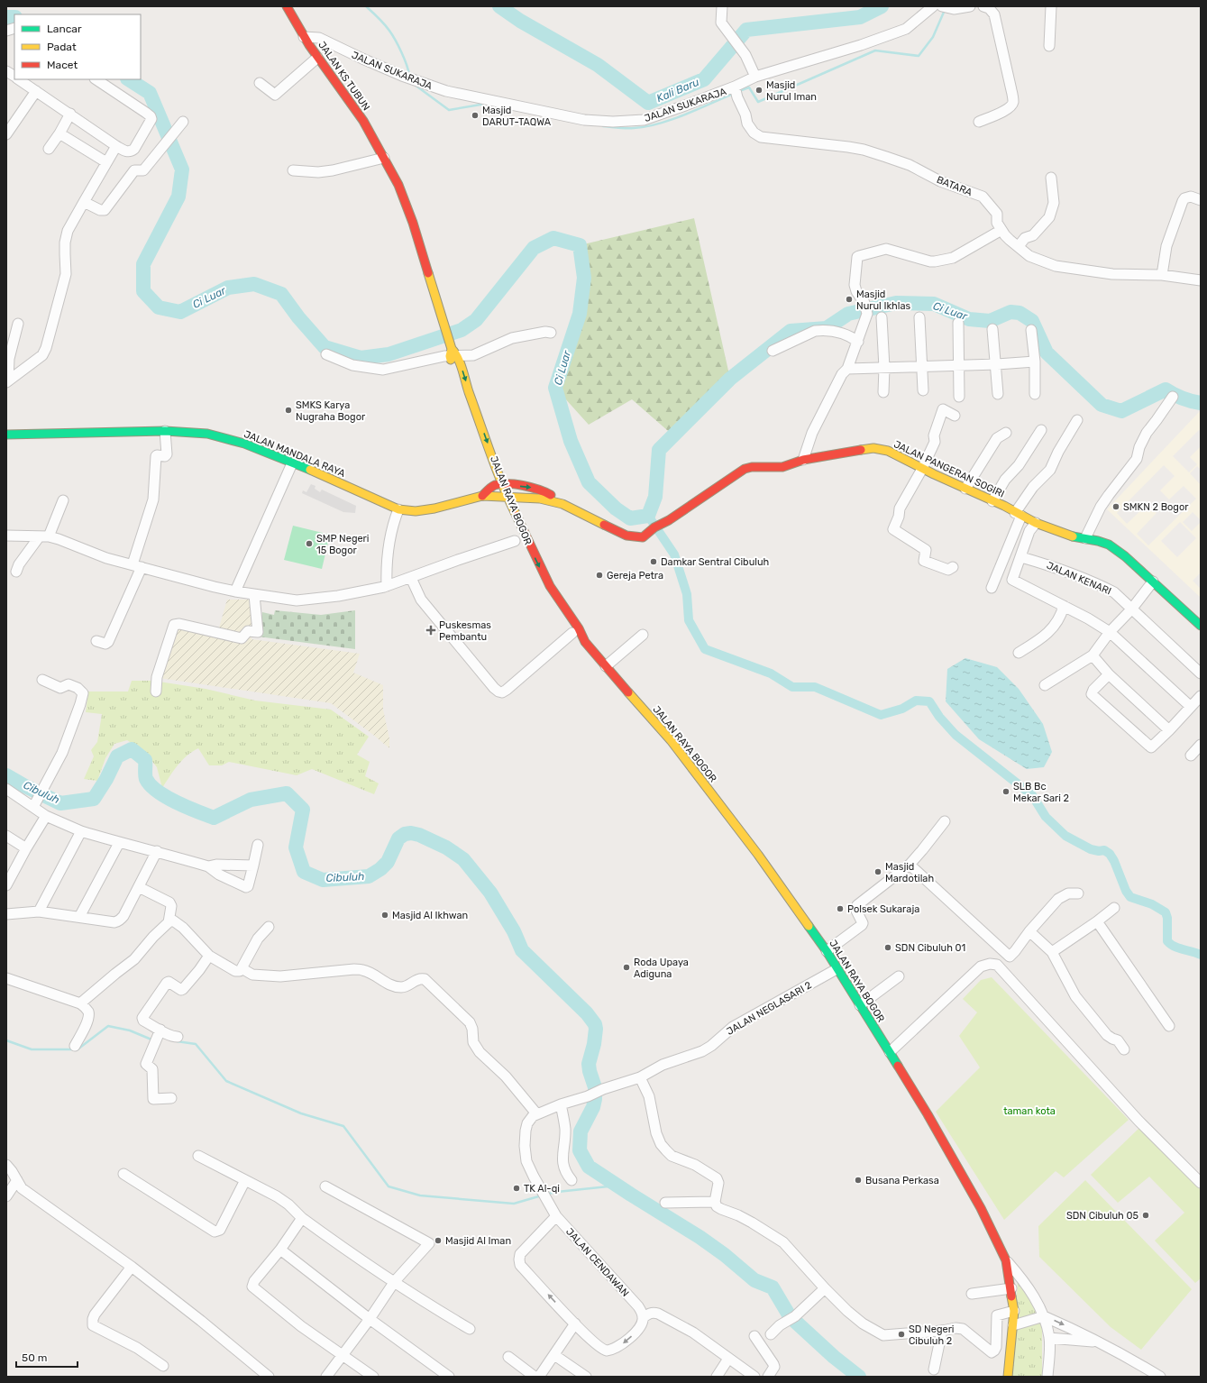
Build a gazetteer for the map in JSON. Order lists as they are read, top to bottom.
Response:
{
  "streets": {
    "main road": [
      "JALAN KS TUBUN",
      "JALAN MANDALA RAYA",
      "JALAN PANGERAN SOGIRI",
      "JALAN RAYA BOGOR"
    ],
    "street": [
      "JALAN SUKARAJA",
      "BATARA",
      "JALAN KENARI",
      "JALAN NEGLASARI 2",
      "JALAN CENDAWAN"
    ]
  },
  "crossings": [
    ["JALAN SUKARAJA", "JALAN KS TUBUN"],
    ["JALAN SUKARAJA", "BATARA"],
    ["JALAN KS TUBUN", "JALAN RAYA BOGOR"],
    ["JALAN RAYA BOGOR", "JALAN NEGLASARI 2"]
  ],
  "water": ["Kali Baru", "Ci Luar", "Cibuluh"],
  "parks": ["taman kota"],
  "places": {
    "other": [
      "Masjid Nurul Iman",
      "Masjid DARUT-TAQWA",
      "Masjid Nurul Ikhlas",
      "SMKS Karya Nugraha Bogor",
      "SMKN 2 Bogor",
      "SMP Negeri 15 Bogor",
      "Damkar Sentral Cibuluh",
      "Gereja Petra",
      "SLB Bc Mekar Sari 2",
      "Masjid Mardotilah",
      "Polsek Sukaraja",
      "Masjid Al Ikhwan",
      "SDN Cibuluh 01",
      "Roda Upaya Adiguna",
      "Busana Perkasa",
      "TK Al-qi",
      "SDN Cibuluh 05",
      "Masjid Al Iman",
      "SD Negeri Cibuluh 2"
    ],
    "health": ["Puskesmas Pembantu"]
  },
  "legend": ["Lancar", "Padat", "Macet"],
  "scale_bar": "50 m"
}
